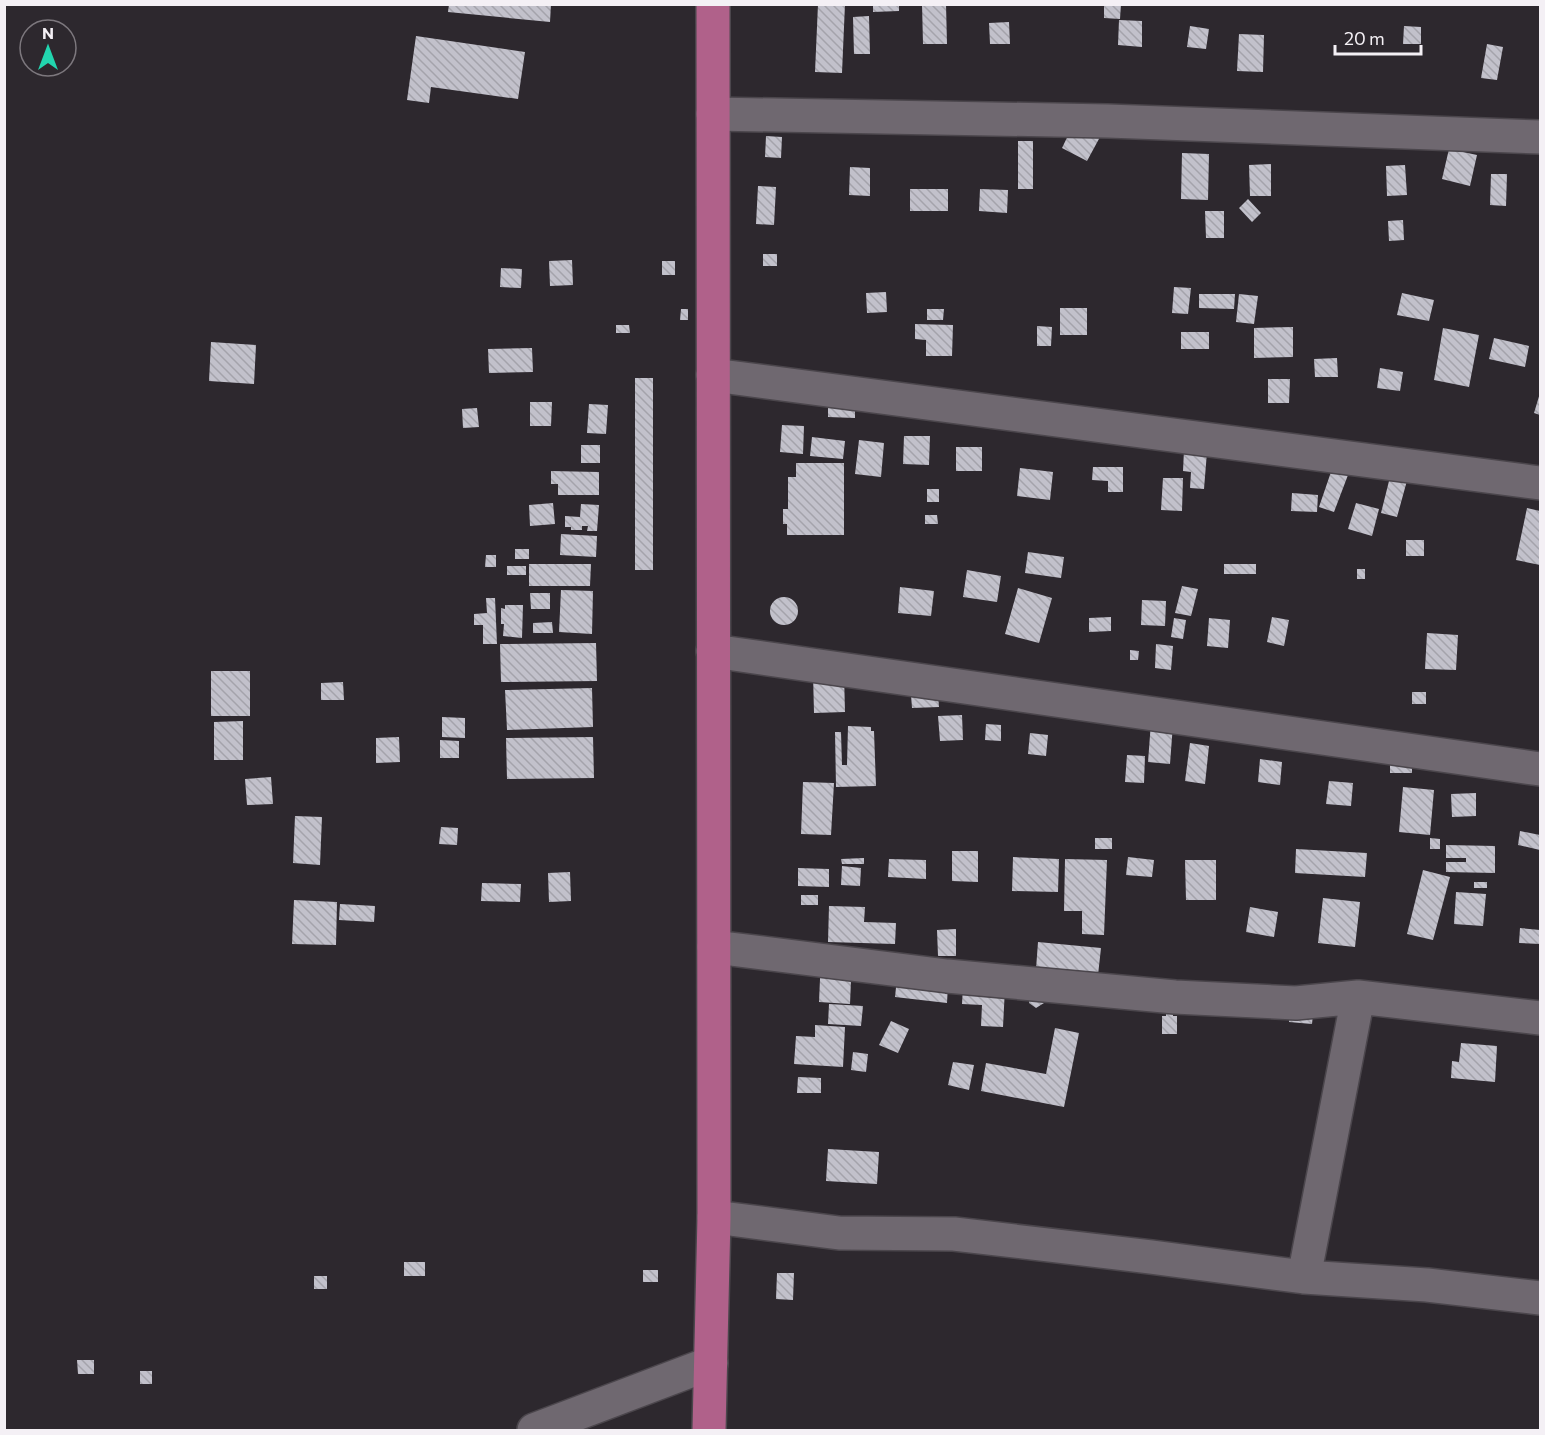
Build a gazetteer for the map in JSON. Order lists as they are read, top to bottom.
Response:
{
  "scale_bar": "20 m",
  "north": "top"
}
